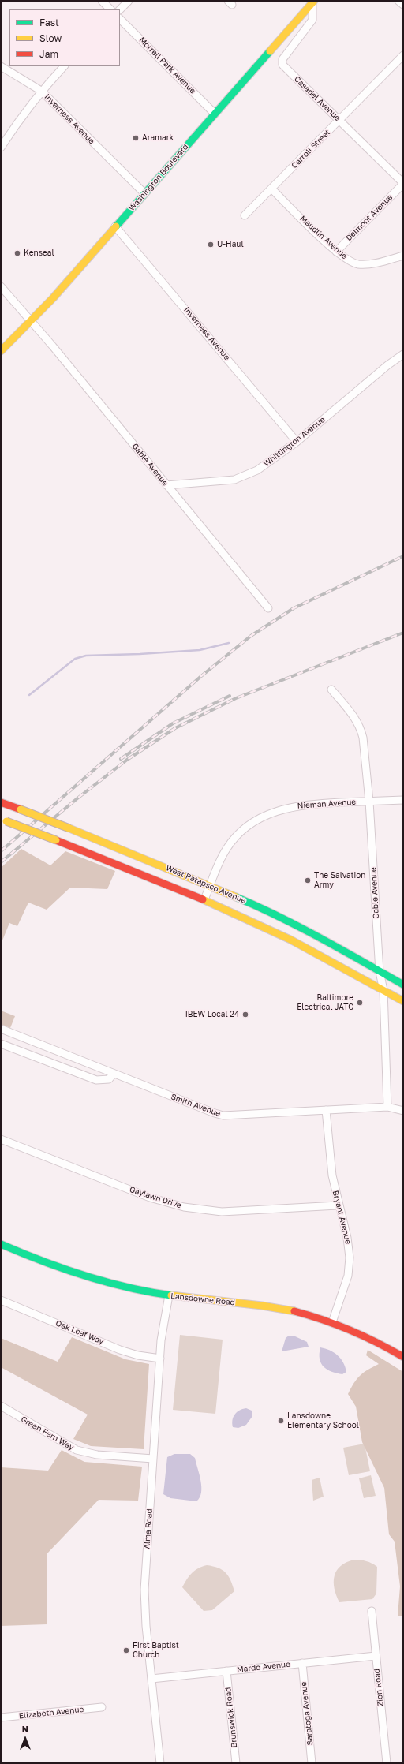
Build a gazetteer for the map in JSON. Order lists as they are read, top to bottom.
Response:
{
  "streets": {
    "main road": ["Washington Boulevard", "West Patapsco Avenue", "Lansdowne Road"],
    "street": [
      "Morrell Park Avenue",
      "Casadel Avenue",
      "Inverness Avenue",
      "Carroll Street",
      "Delmont Avenue",
      "Maudlin Avenue",
      "Whittington Avenue",
      "Gable Avenue",
      "Nieman Avenue",
      "Smith Avenue",
      "Gaylawn Drive",
      "Bryant Avenue",
      "Oak Leaf Way",
      "Green Fern Way",
      "Alma Road",
      "Mardo Avenue",
      "Zion Road",
      "Elizabeth Avenue",
      "Saratoga Avenue",
      "Brunswick Road"
    ]
  },
  "crossings": [
    ["Morrell Park Avenue", "Washington Boulevard"],
    ["Casadel Avenue", "Carroll Street"],
    ["Casadel Avenue", "Washington Boulevard"],
    ["Casadel Avenue", "Delmont Avenue"],
    ["Inverness Avenue", "Washington Boulevard"],
    ["Inverness Avenue", "Whittington Avenue"],
    ["Carroll Street", "Maudlin Avenue"],
    ["Washington Boulevard", "Gable Avenue"],
    ["Delmont Avenue", "Maudlin Avenue"],
    ["Whittington Avenue", "Gable Avenue"],
    ["Gable Avenue", "Nieman Avenue"],
    ["Gable Avenue", "West Patapsco Avenue"],
    ["Gable Avenue", "Smith Avenue"],
    ["Nieman Avenue", "West Patapsco Avenue"],
    ["Smith Avenue", "Bryant Avenue"],
    ["Gaylawn Drive", "Bryant Avenue"],
    ["Bryant Avenue", "Lansdowne Road"],
    ["Lansdowne Road", "Alma Road"],
    ["Oak Leaf Way", "Alma Road"],
    ["Green Fern Way", "Alma Road"],
    ["Alma Road", "Mardo Avenue"],
    ["Mardo Avenue", "Zion Road"],
    ["Mardo Avenue", "Saratoga Avenue"],
    ["Mardo Avenue", "Brunswick Road"]
  ],
  "places": [
    "Aramark",
    "U-Haul",
    "Kenseal",
    "The Salvation Army",
    "Baltimore Electrical JATC",
    "IBEW Local 24",
    "Lansdowne Elementary School",
    "First Baptist Church"
  ],
  "legend": ["Fast", "Slow", "Jam"],
  "north": "top"
}
